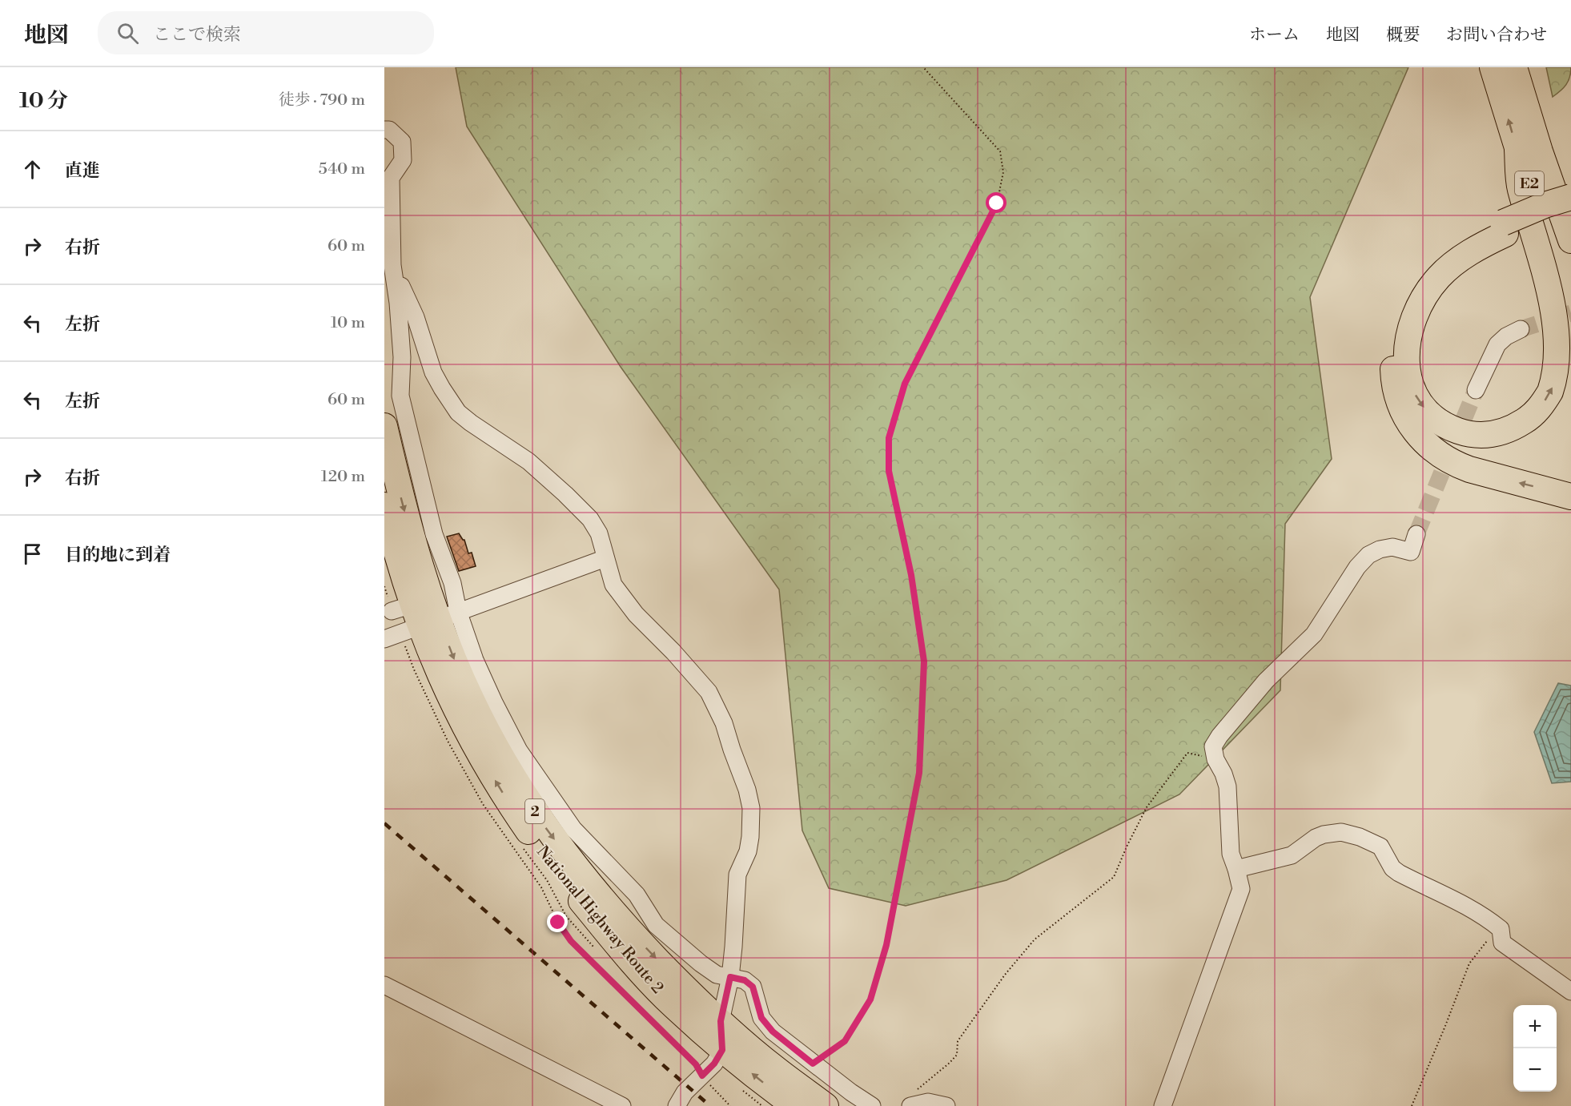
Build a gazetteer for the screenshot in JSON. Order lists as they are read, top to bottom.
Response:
{
  "streets": {
    "highway": ["E2", "2", "National Highway Route 2"]
  },
  "page": {
    "header": "地図",
    "search": "ここで検索",
    "nav": [
      "ホーム",
      "地図",
      "概要",
      "お問い合わせ"
    ],
    "heading": ["10 分", "徒歩 · 790 m"],
    "list": [
      ["直進", "540 m"],
      ["右折", "60 m"],
      ["左折", "10 m"],
      ["左折", "60 m"],
      ["右折", "120 m"],
      "目的地に到着"
    ],
    "map_buttons": ["+", "−"]
  }
}
